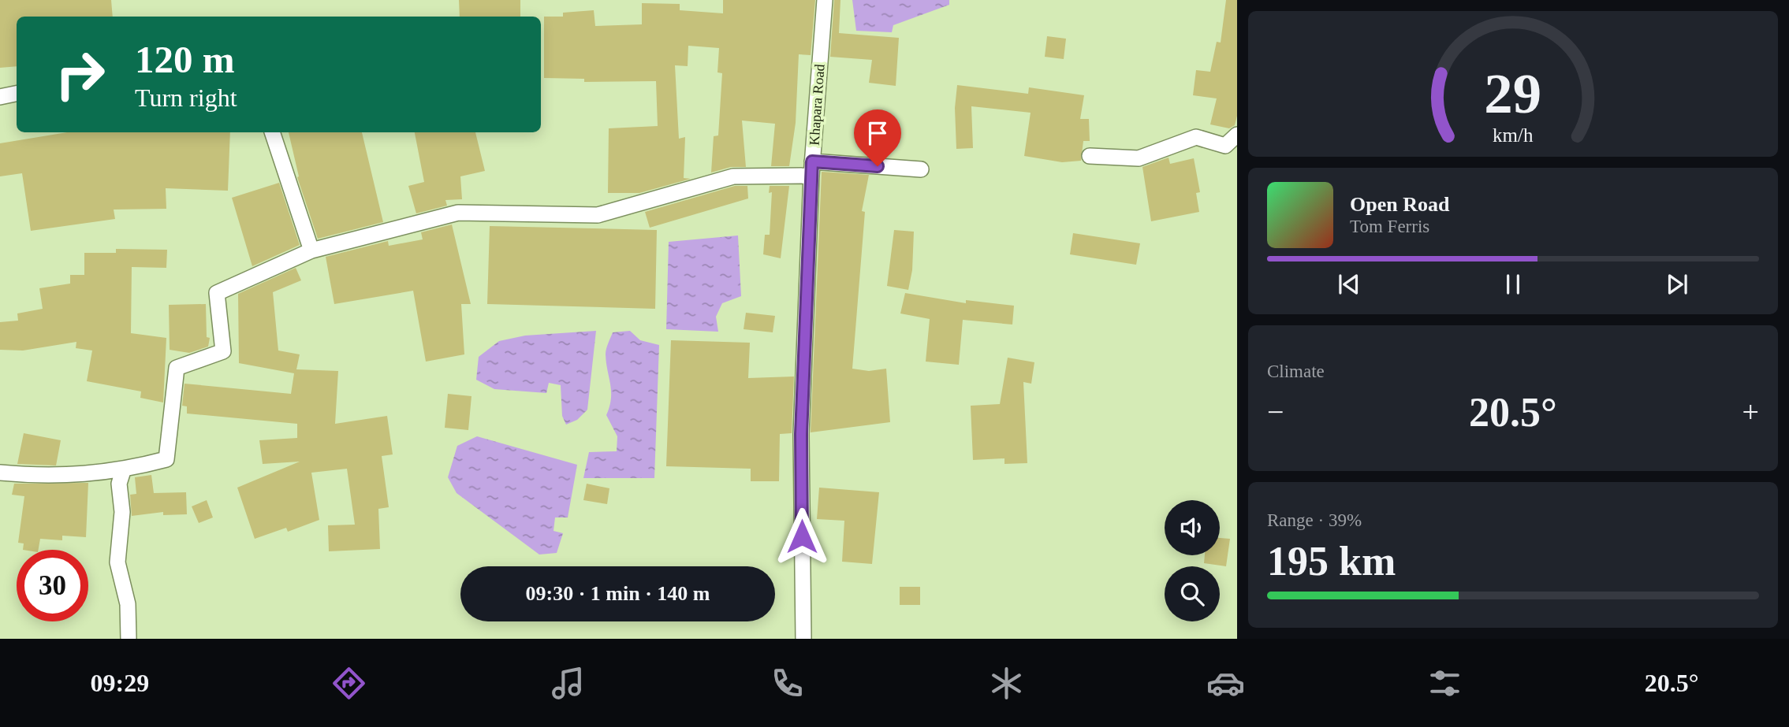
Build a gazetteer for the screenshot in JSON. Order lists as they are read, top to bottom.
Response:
{
  "streets": {
    "street": ["Khapara Road"]
  },
  "page": {
    "turn": ["120 m", "Turn right"],
    "song": ["Open Road", "Tom Ferris"],
    "tile": [
      "Climate",
      ["Range · 39%", "195 km"]
    ],
    "heat": ["−", "20.5°", "+"],
    "limit": "30",
    "trip": "09:30 · 1 min · 140 m",
    "tabs": ["09:29", "20.5°"],
    "gauge": ["29", "km/h"]
  }
}
